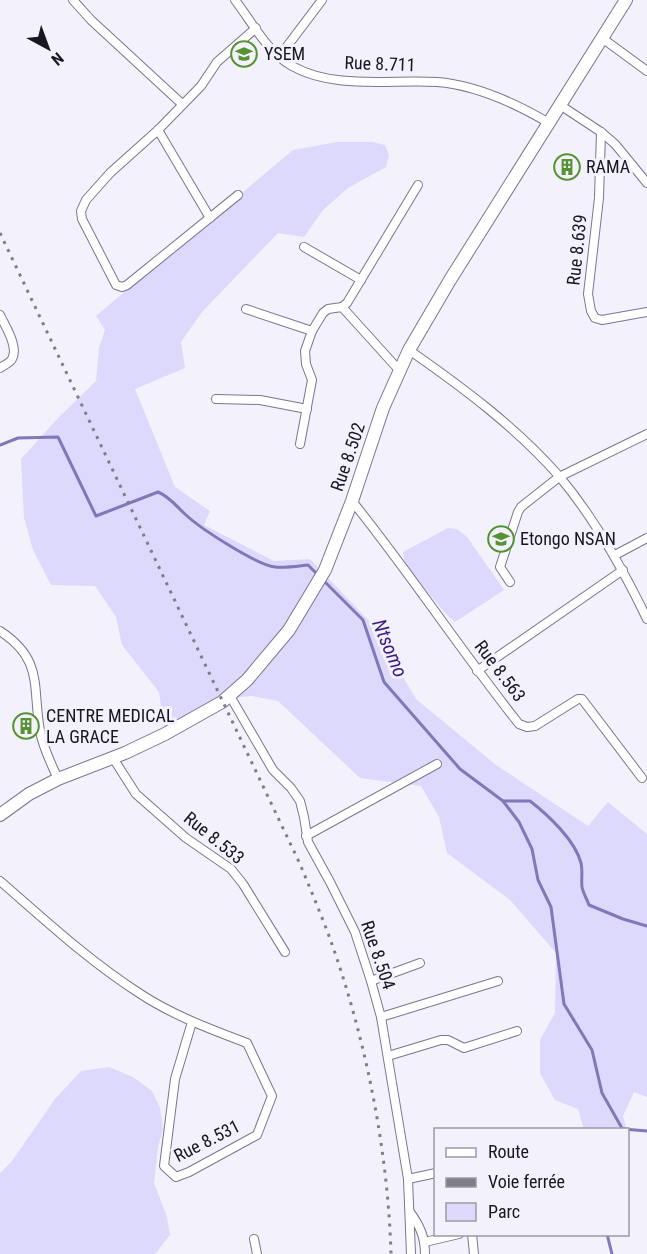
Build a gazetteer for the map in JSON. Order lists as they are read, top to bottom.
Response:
{
  "streets": {
    "main road": ["Rue 8.502"],
    "street": [
      "Rue 8.711",
      "Rue 8.639",
      "Rue 8.563",
      "Rue 8.533",
      "Rue 8.504",
      "Rue 8.531"
    ]
  },
  "crossings": [
    ["Rue 8.711", "Rue 8.502"],
    ["Rue 8.502", "Rue 8.563"],
    ["Rue 8.502", "Rue 8.533"],
    ["Rue 8.502", "Rue 8.504"]
  ],
  "water": ["Ntsomo"],
  "places": {
    "school or university": ["YSEM", "Etongo NSAN"],
    "building": ["RAMA", "CENTRE MEDICAL LA GRACE"]
  },
  "legend": ["Route", "Voie ferrée", "Parc"],
  "north": "bottom right"
}
